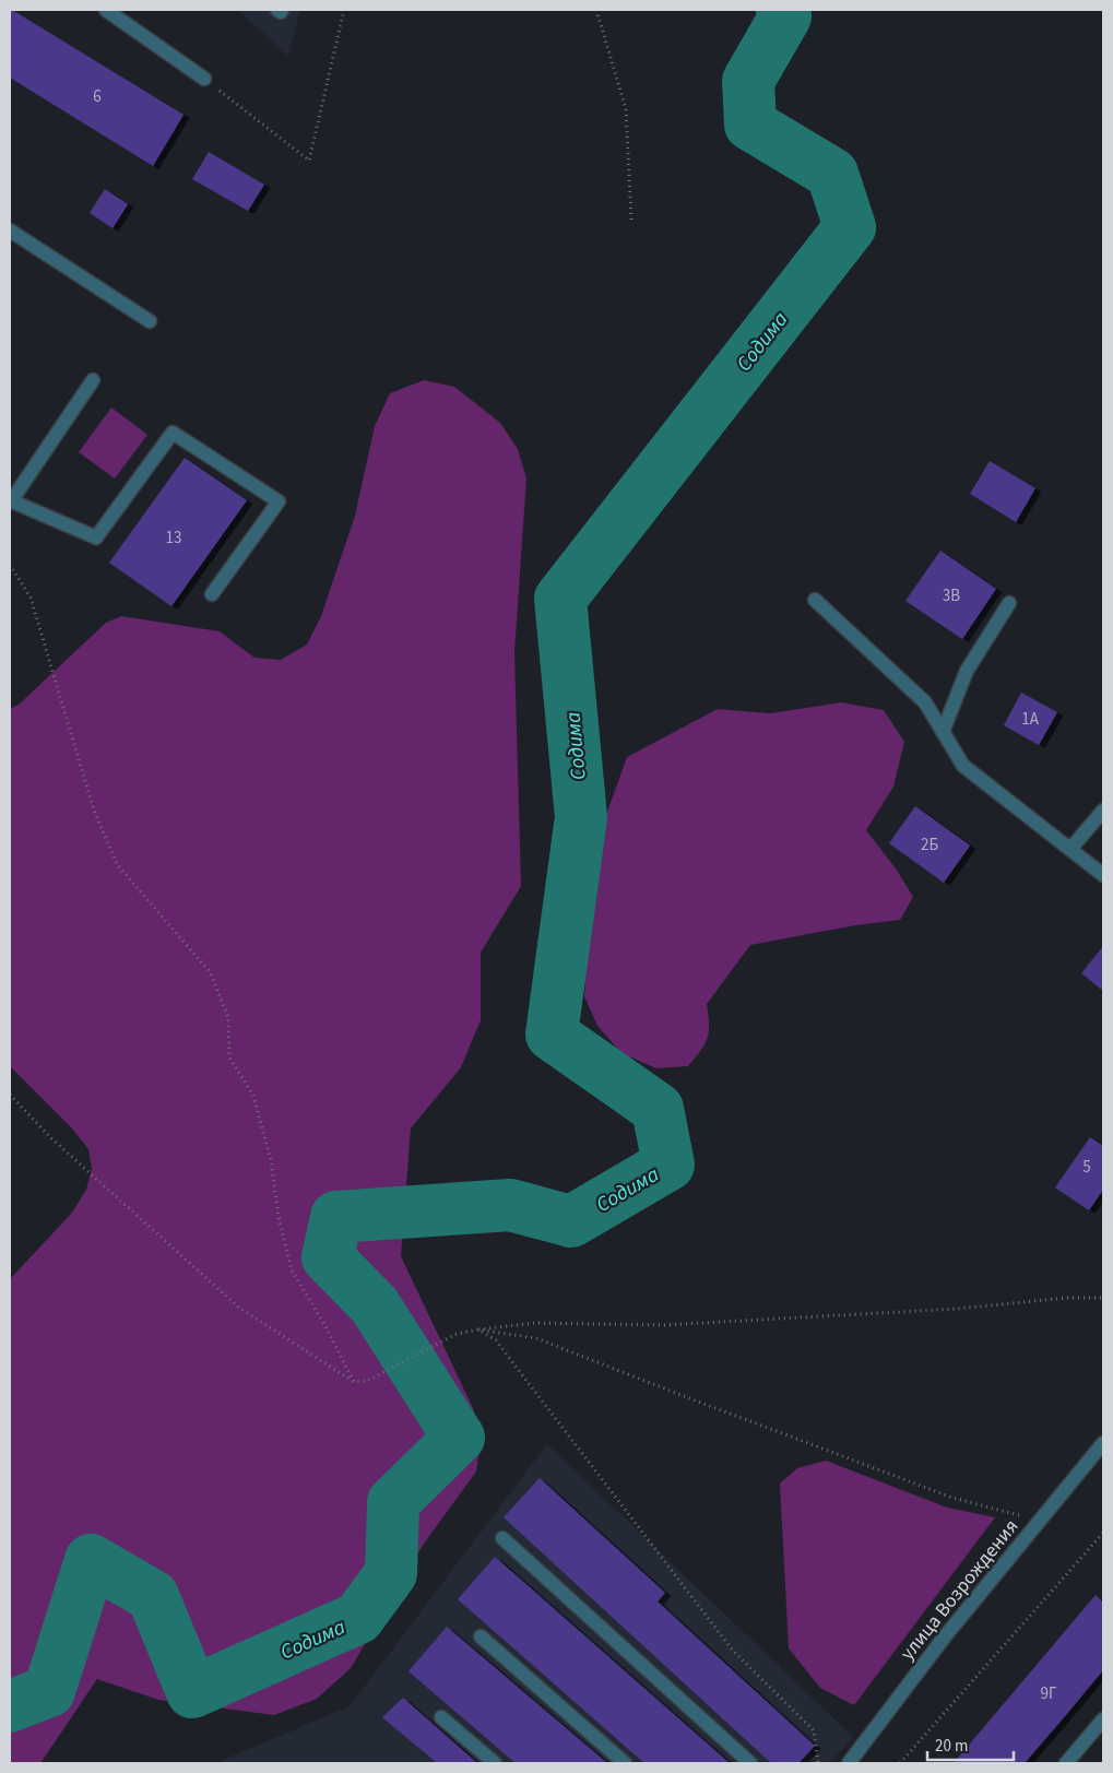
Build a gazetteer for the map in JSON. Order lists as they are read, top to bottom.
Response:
{
  "streets": {
    "street": ["улица Возрождения"]
  },
  "water": ["Содима"],
  "house_numbers": [
    "6",
    "13",
    "3В",
    "1А",
    "2Б",
    "5",
    "9Г"
  ],
  "scale_bar": "20 m"
}
